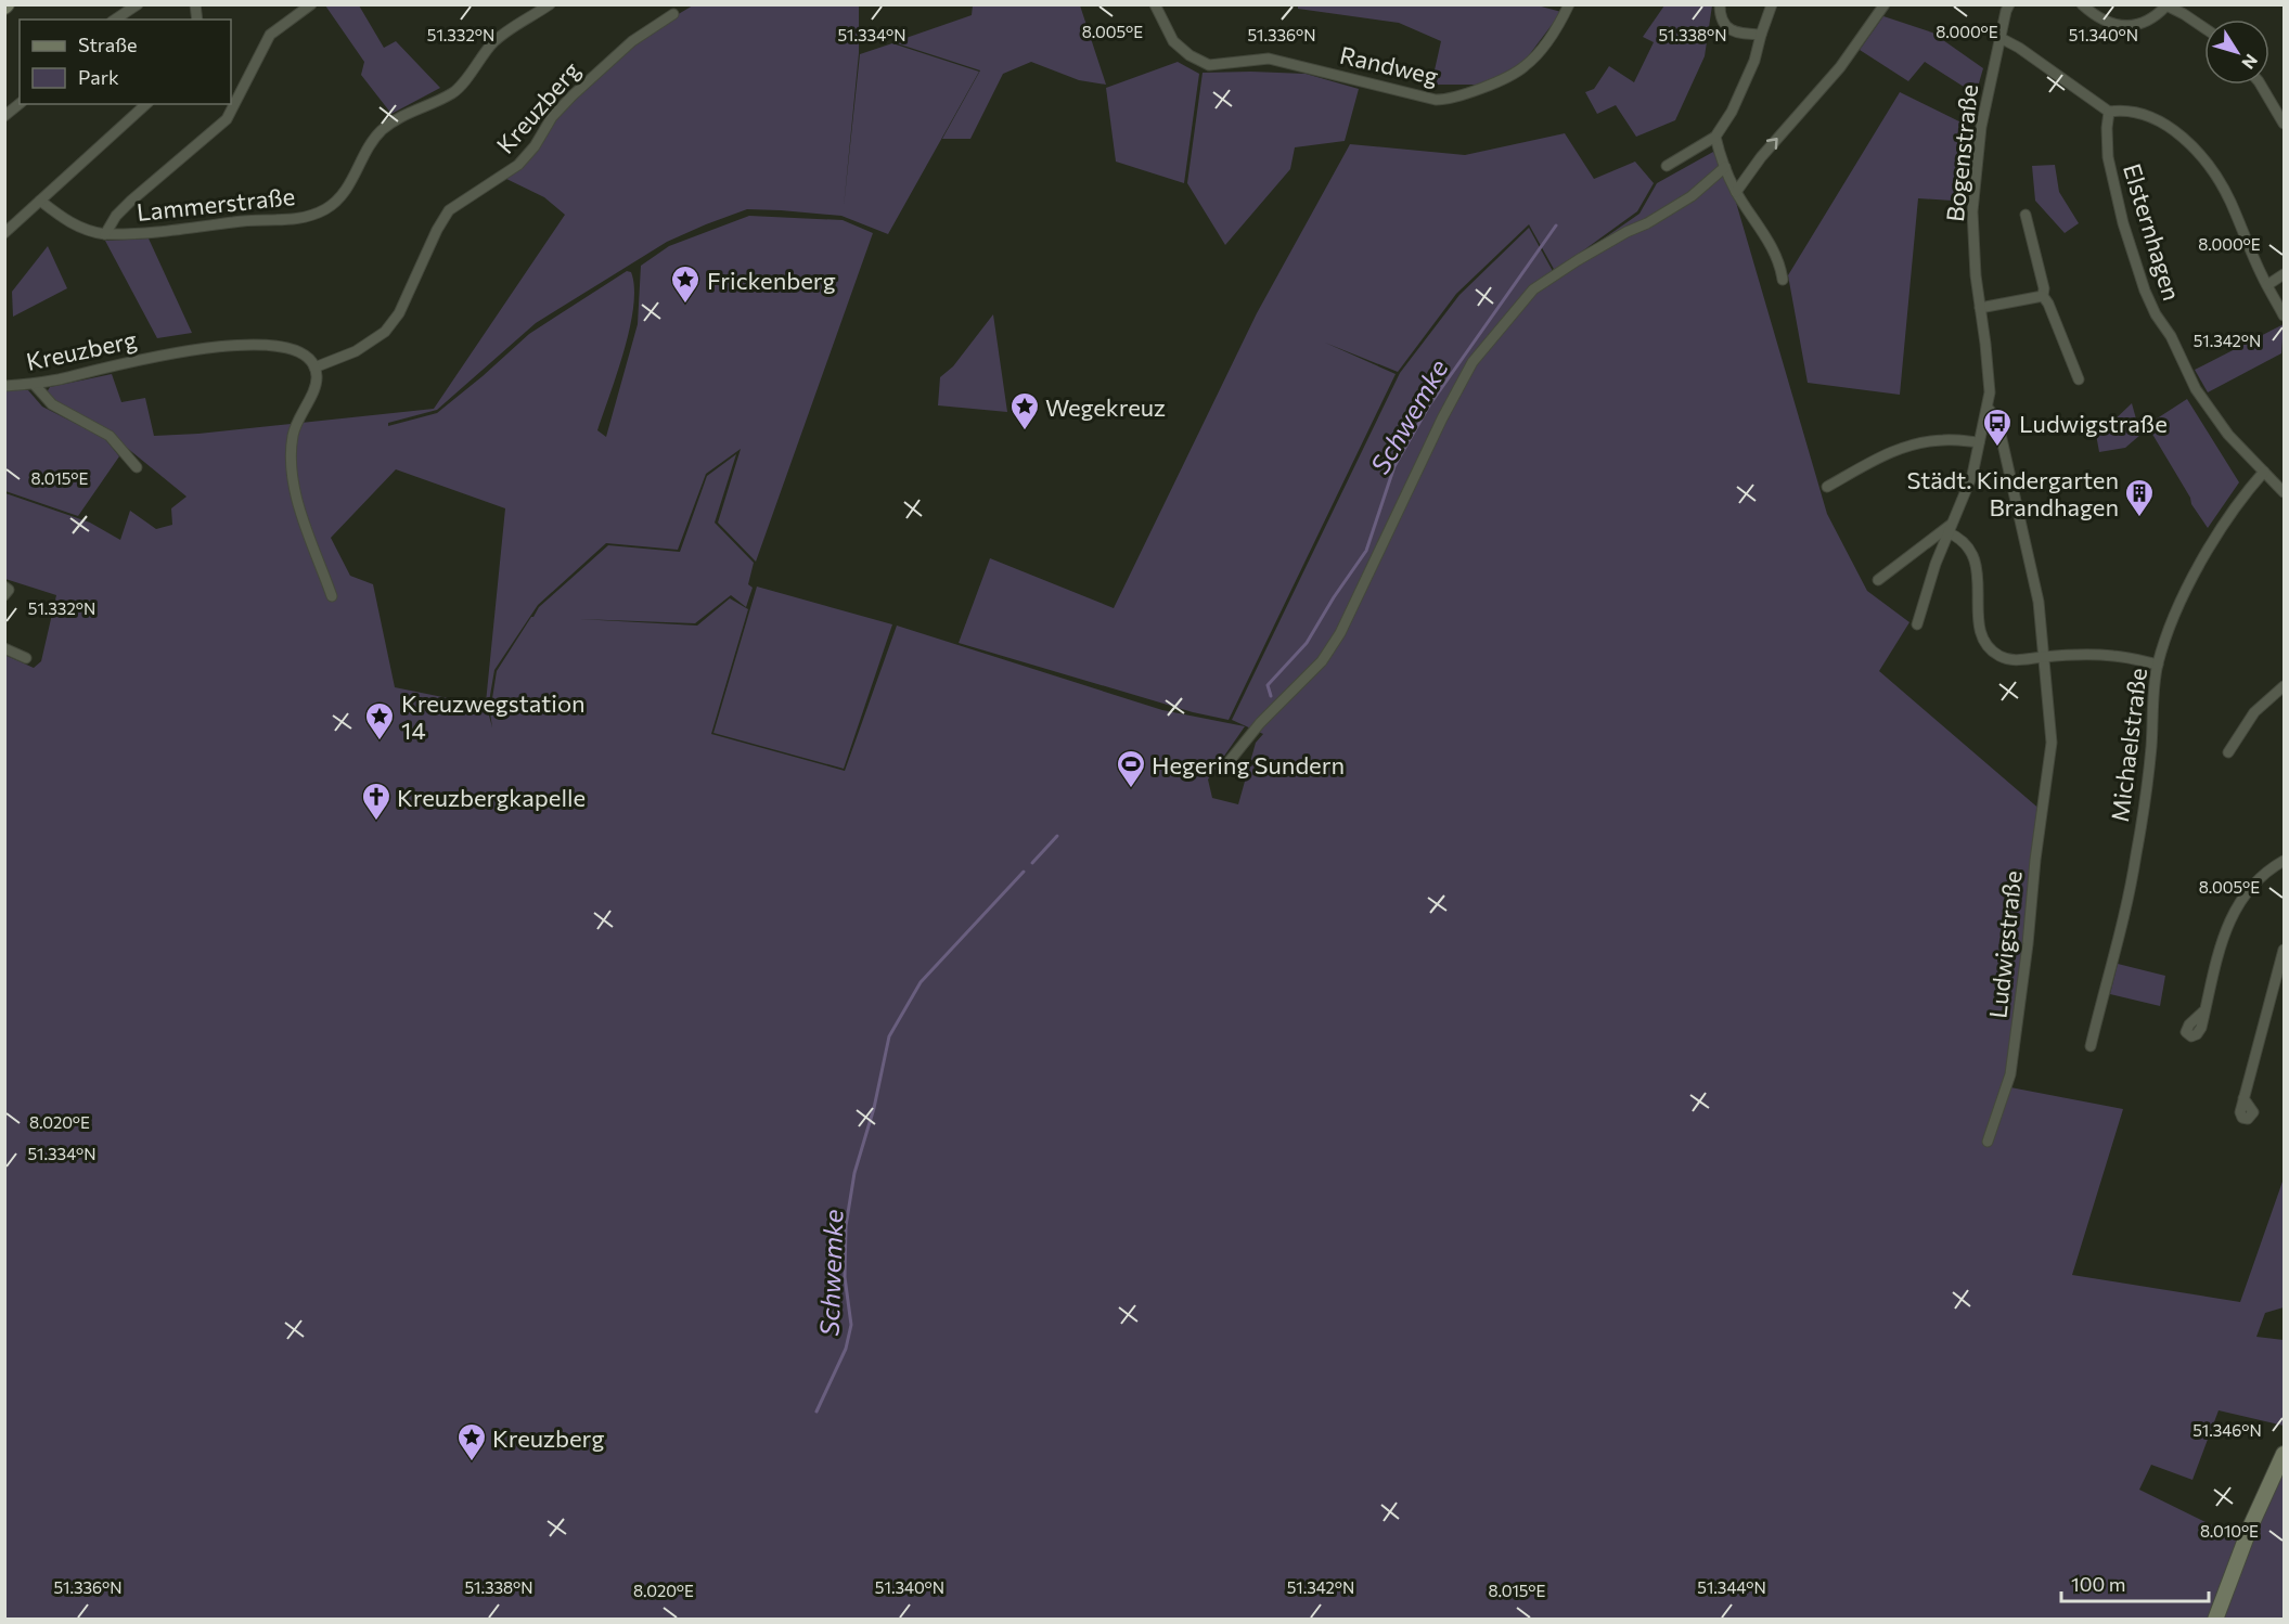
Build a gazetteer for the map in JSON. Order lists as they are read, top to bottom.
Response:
{
  "streets": {
    "street": [
      "Randweg",
      "Kreuzberg",
      "Bogenstraße",
      "Lammerstraße",
      "Elsternhagen",
      "Michaelstraße",
      "Ludwigstraße"
    ]
  },
  "crossings": [
    ["Bogenstraße", "Ludwigstraße"],
    ["Elsternhagen", "Michaelstraße"]
  ],
  "water": ["Schwemke"],
  "places": {
    "place": [
      "Frickenberg",
      "Wegekreuz",
      "Kreuzwegstation 14",
      "Kreuzberg"
    ],
    "bus stop": ["Ludwigstraße"],
    "building": ["Städt. Kindergarten Brandhagen"],
    "sports": ["Hegering Sundern"],
    "church": ["Kreuzbergkapelle"]
  },
  "legend": ["Straße", "Park"],
  "scale_bar": "100 m",
  "north": "bottom right",
  "coordinates": [
    "8.000°E",
    "8.005°E",
    "51.332°N",
    "51.334°N",
    "51.336°N",
    "51.338°N",
    "51.340°N",
    "51.342°N",
    "8.015°E",
    "8.020°E",
    "51.346°N",
    "8.010°E",
    "51.344°N"
  ]
}
